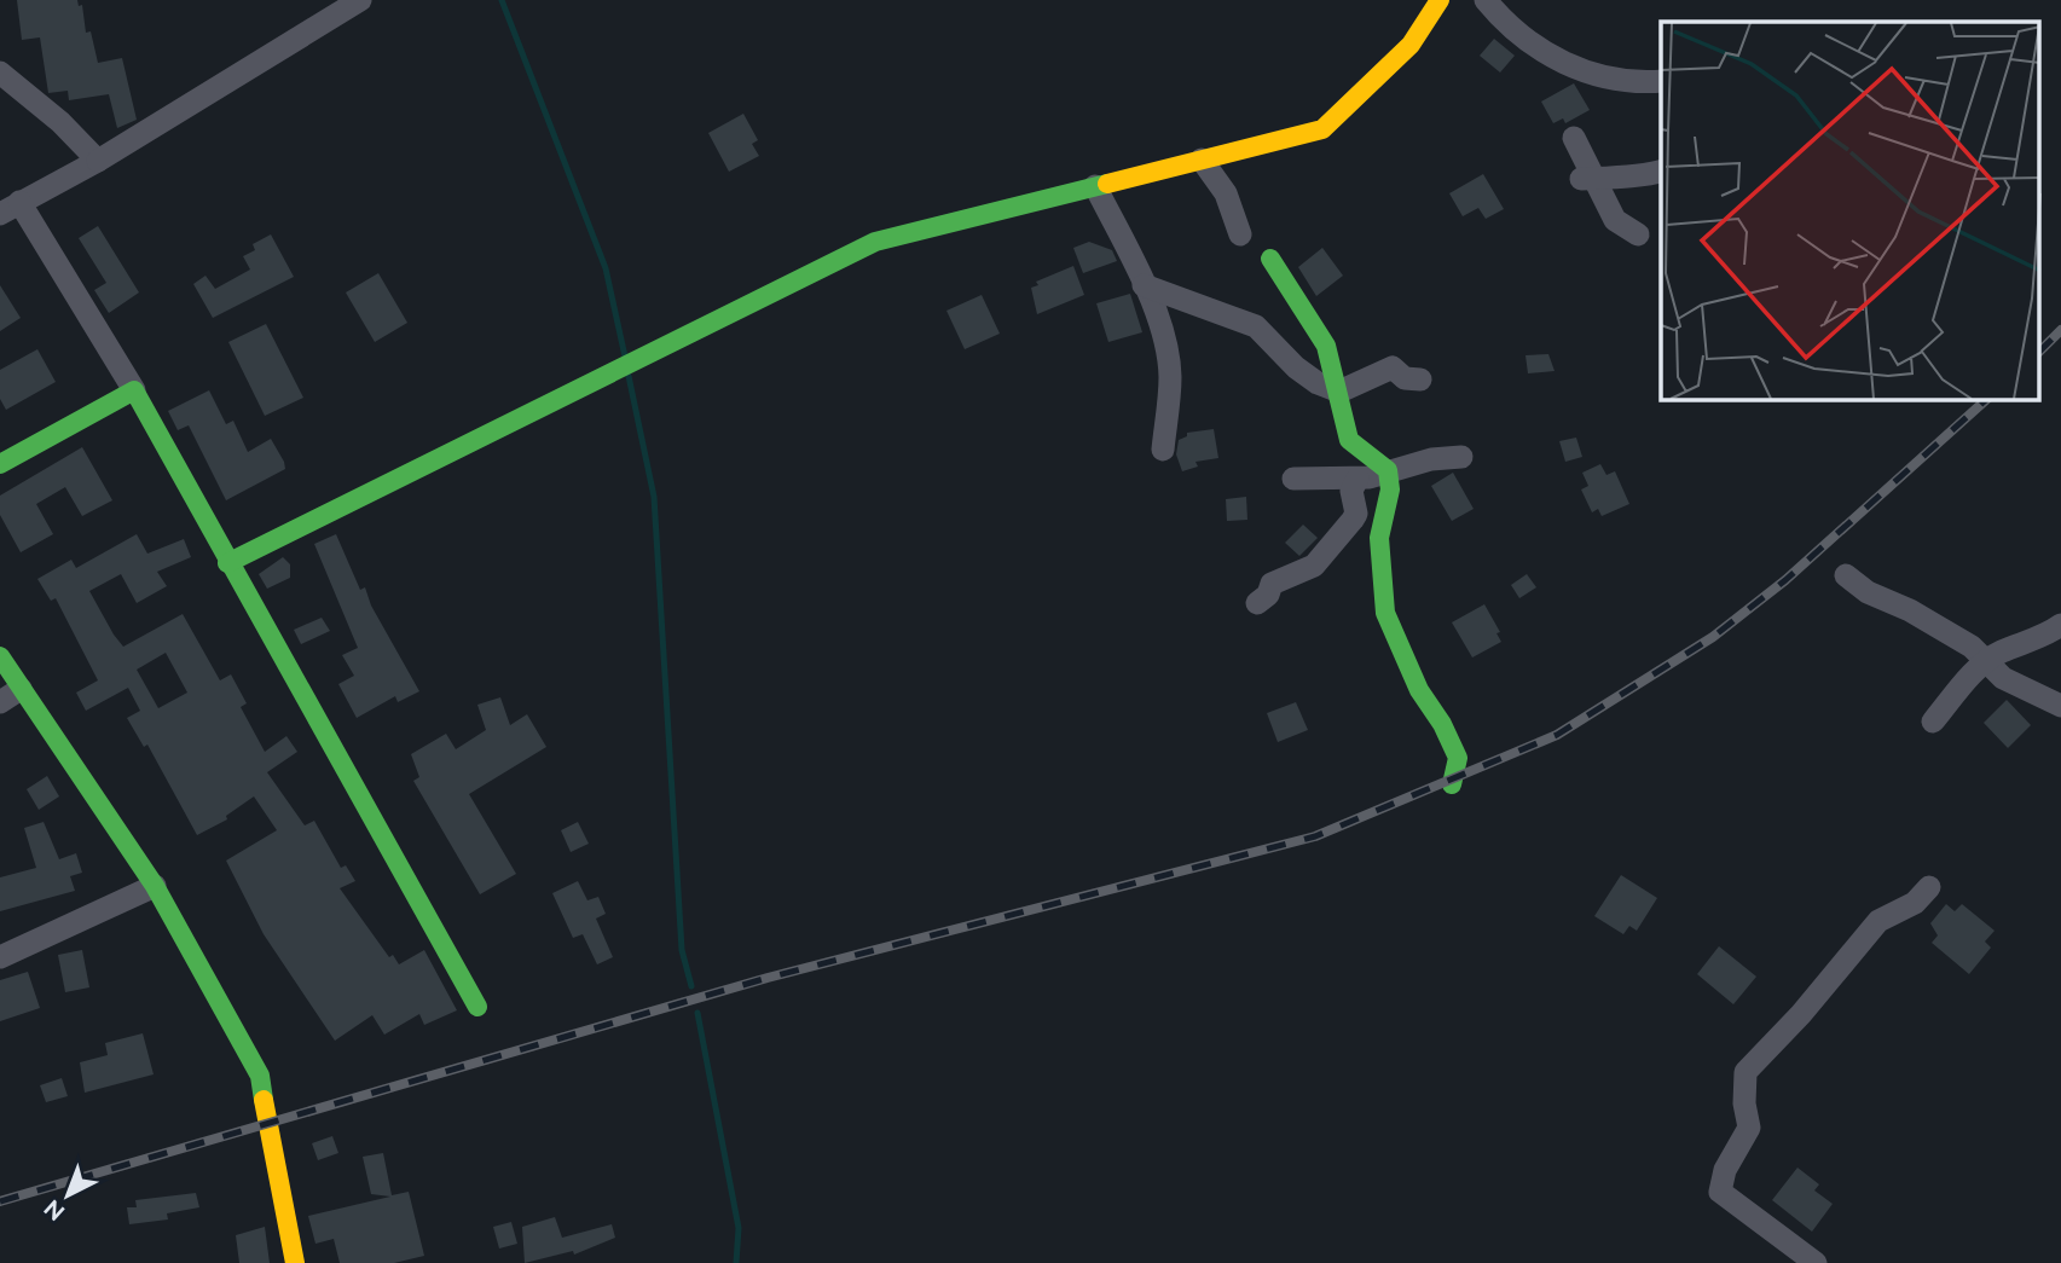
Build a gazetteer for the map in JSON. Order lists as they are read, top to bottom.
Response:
{
  "north": "bottom left"
}
